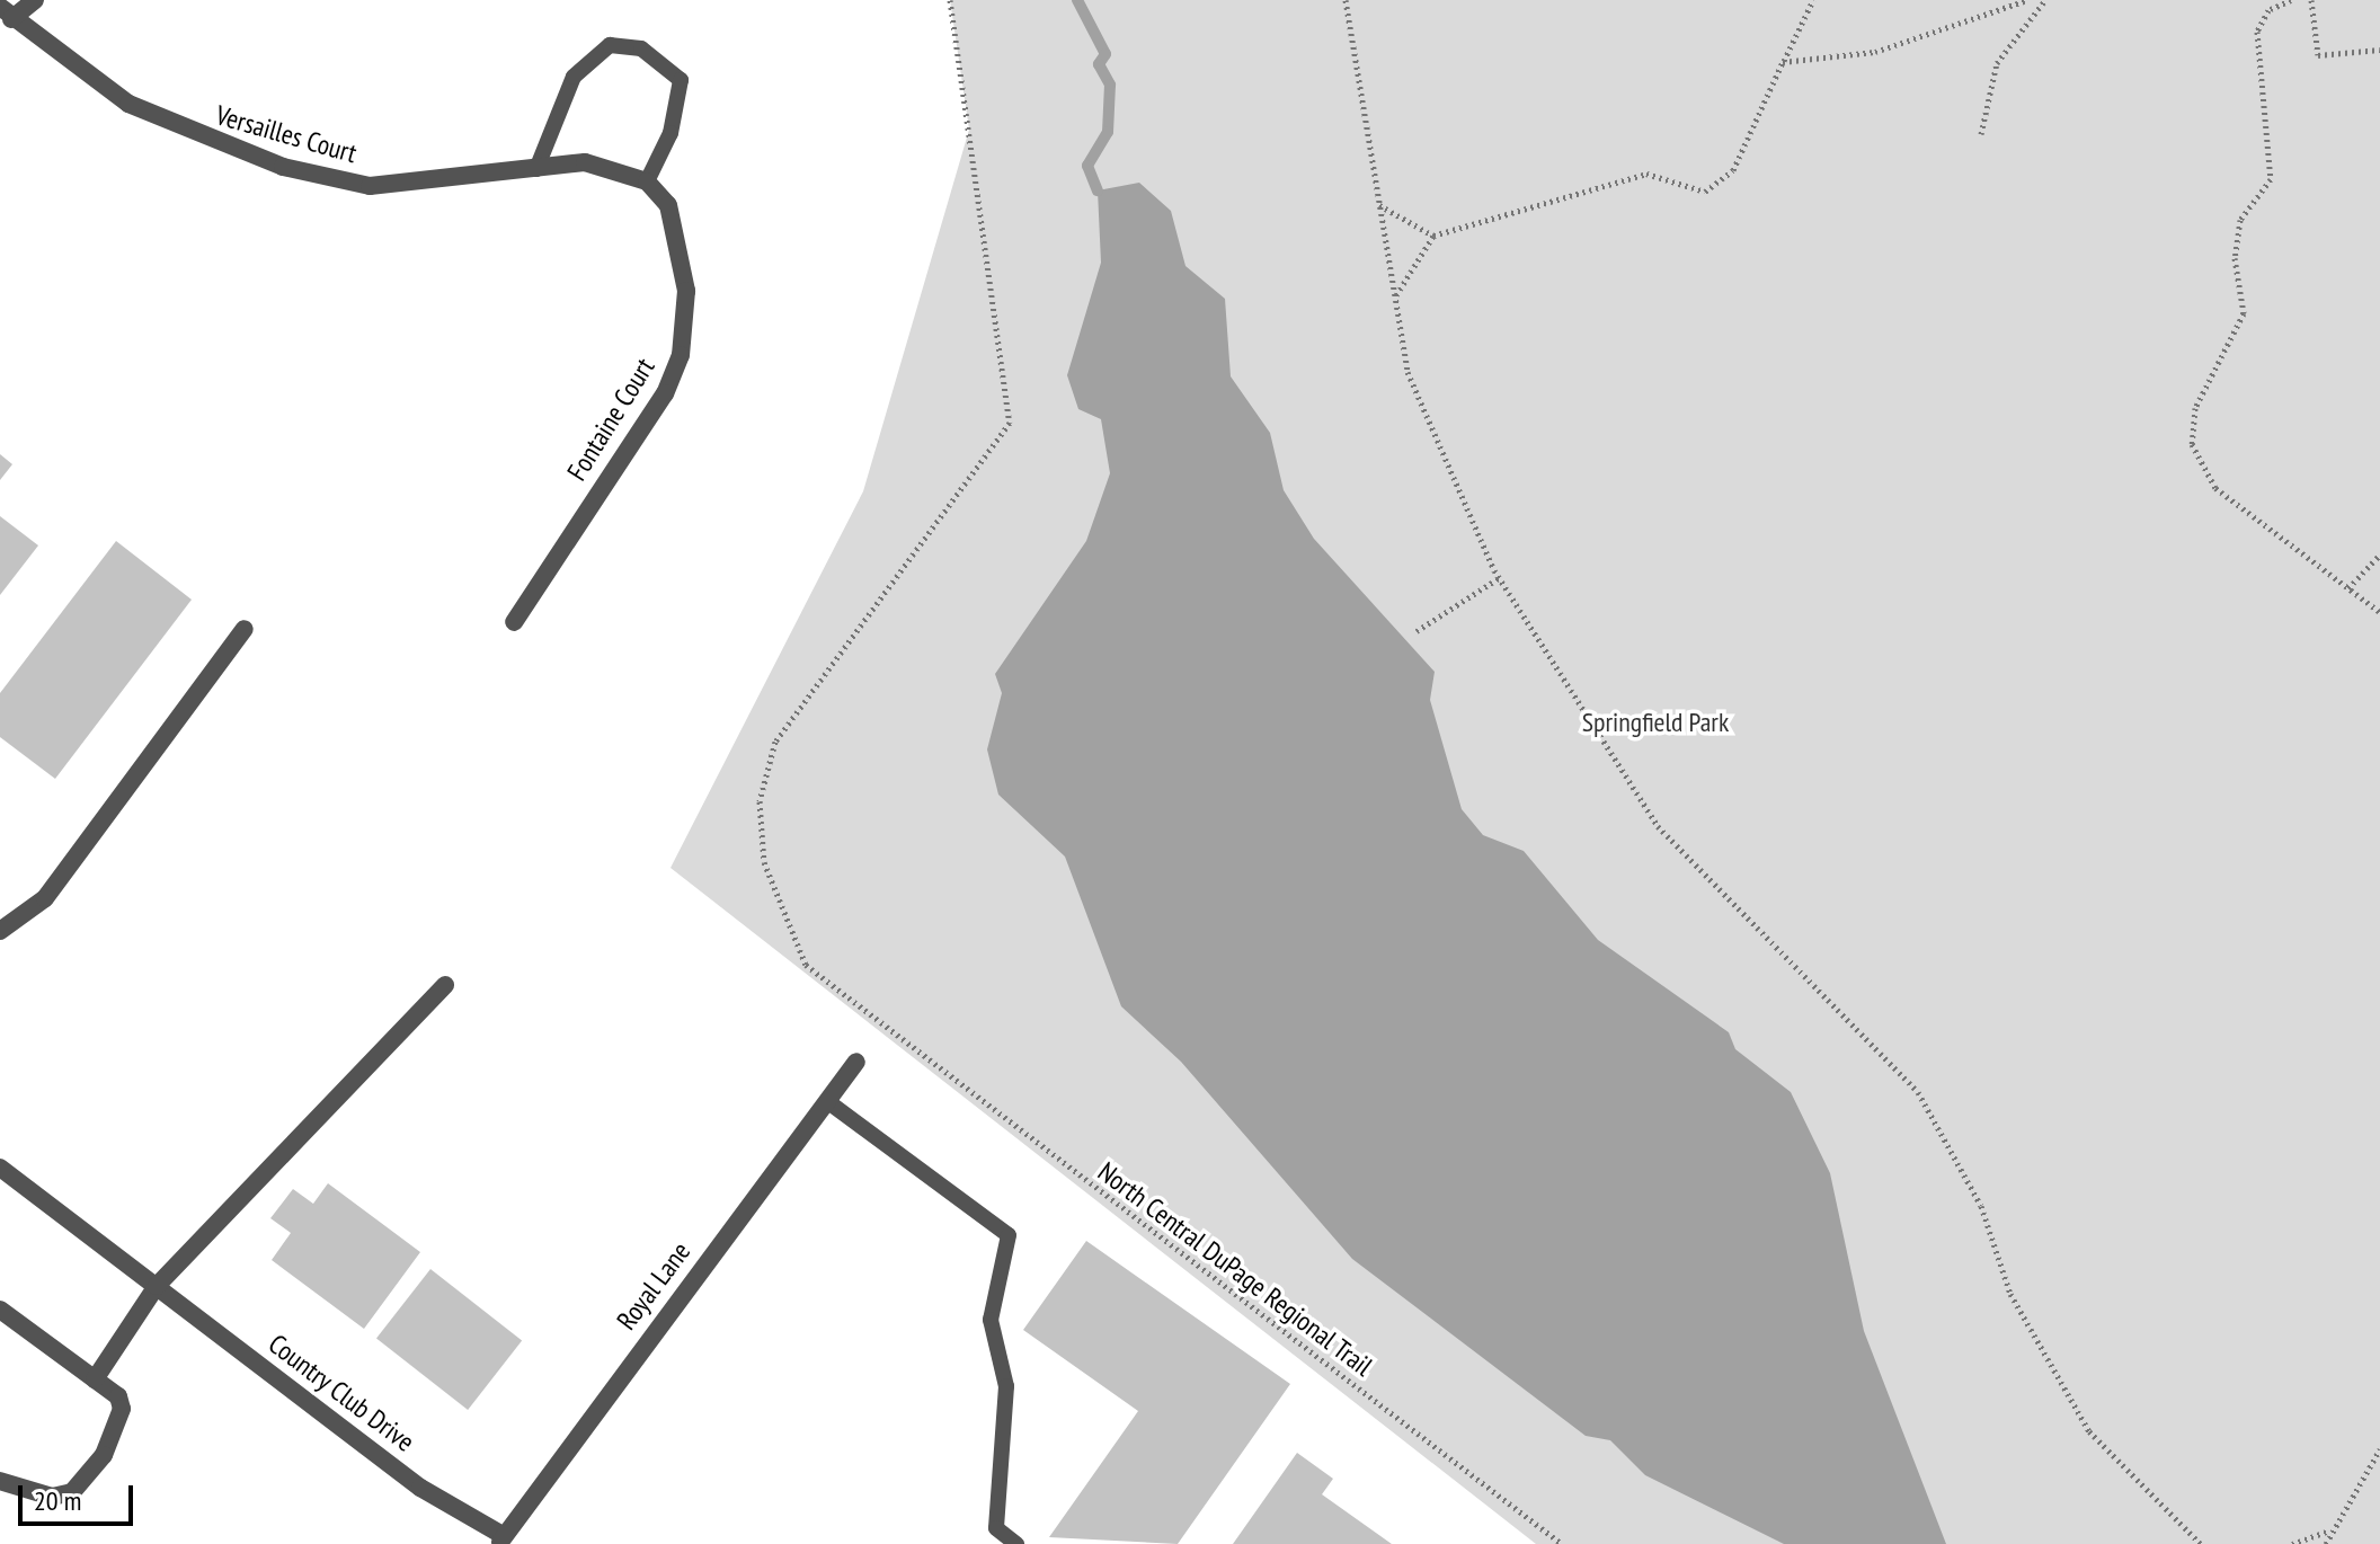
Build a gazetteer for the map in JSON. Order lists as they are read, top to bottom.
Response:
{
  "streets": {
    "street": [
      "Versailles Court",
      "Fontaine Court",
      "Royal Lane",
      "Country Club Drive"
    ],
    "path": ["North Central DuPage Regional Trail"]
  },
  "crossings": [
    ["Versailles Court", "Fontaine Court"],
    ["Royal Lane", "Country Club Drive"]
  ],
  "parks": ["Springfield Park"],
  "scale_bar": "20 m"
}
